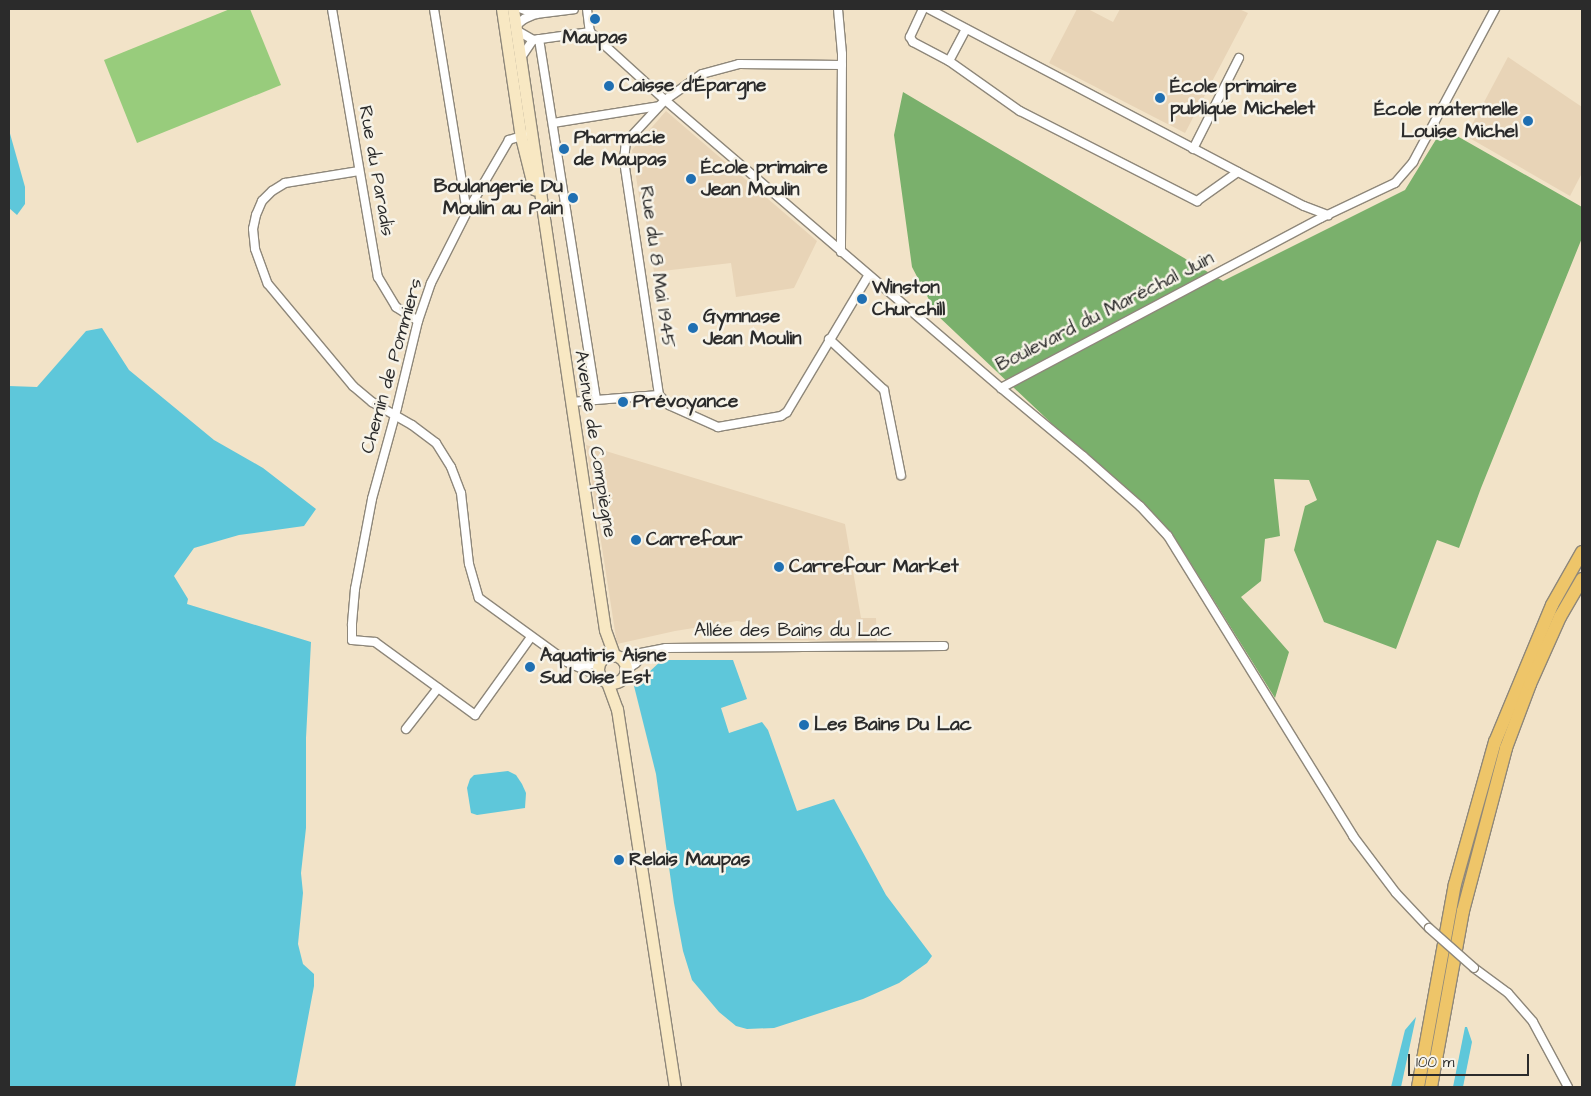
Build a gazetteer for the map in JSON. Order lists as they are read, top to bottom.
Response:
{
  "streets": {
    "main road": ["Avenue de Compiègne"],
    "street": [
      "Rue du Paradis",
      "Rue du 8 Mai 1945",
      "Boulevard du Maréchal Juin",
      "Chemin de Pommiers",
      "Allée des Bains du Lac"
    ]
  },
  "crossings": [
    ["Rue du Paradis", "Chemin de Pommiers"],
    ["Rue du 8 Mai 1945", "Boulevard du Maréchal Juin"],
    ["Chemin de Pommiers", "Avenue de Compiègne"],
    ["Avenue de Compiègne", "Allée des Bains du Lac"]
  ],
  "places": [
    "Maupas",
    "Caisse d'Épargne",
    "École primaire publique Michelet",
    "École maternelle Louise Michel",
    "Pharmacie de Maupas",
    "École primaire Jean Moulin",
    "Boulangerie Du Moulin au Pain",
    "Winston Churchill",
    "Gymnase Jean Moulin",
    "Prévoyance",
    "Carrefour",
    "Carrefour Market",
    "Aquatiris Aisne Sud Oise Est",
    "Les Bains Du Lac",
    "Relais Maupas"
  ],
  "scale_bar": "100 m"
}
